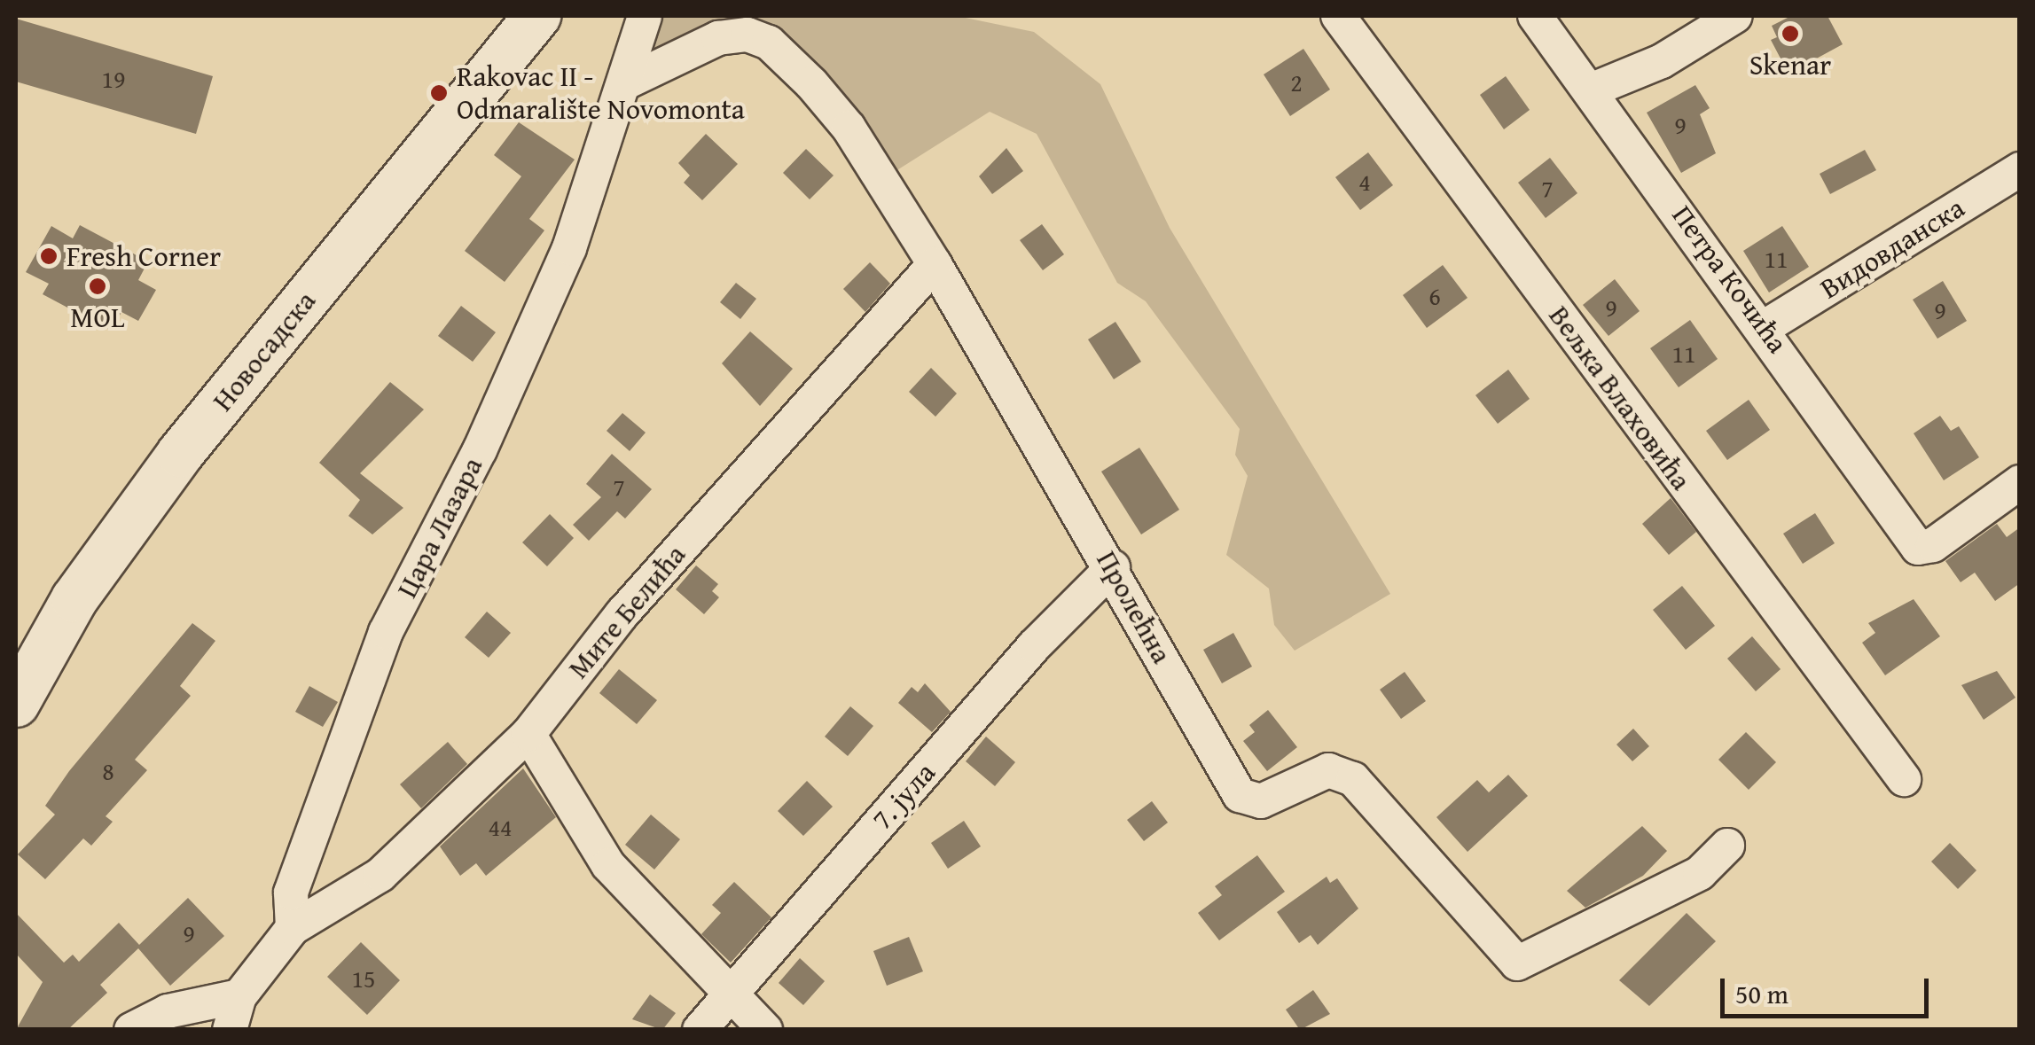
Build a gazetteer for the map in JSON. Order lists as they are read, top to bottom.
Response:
{
  "streets": {
    "main road": ["Новосадска"],
    "street": [
      "Видовданска",
      "Петра Кочића",
      "Вељка Влаховића",
      "Цара Лазара",
      "Пролећна",
      "Мите Белића",
      "7. јула"
    ]
  },
  "crossings": [
    ["Видовданска", "Петра Кочића"],
    ["Цара Лазара", "Пролећна"],
    ["Цара Лазара", "Мите Белића"],
    ["Пролећна", "Мите Белића"],
    ["Пролећна", "7. јула"]
  ],
  "places": [
    "Skenar",
    "Rakovac II - Odmaralište Novomonta",
    "Fresh Corner",
    "MOL"
  ],
  "house_numbers": [
    "19",
    "2",
    "9",
    "4",
    "7",
    "11",
    "6",
    "9",
    "9",
    "11",
    "7",
    "8",
    "44",
    "9",
    "15"
  ],
  "scale_bar": "50 m"
}
